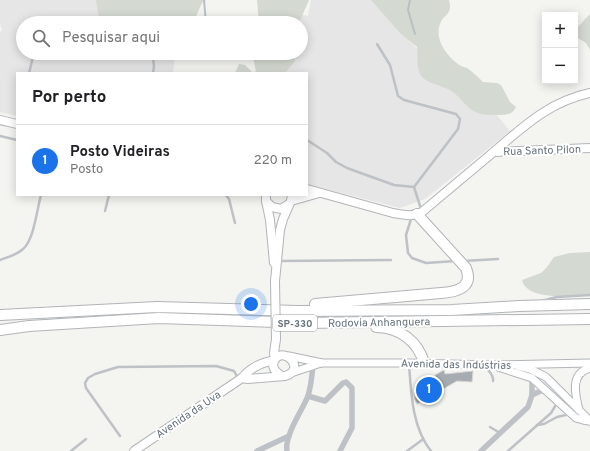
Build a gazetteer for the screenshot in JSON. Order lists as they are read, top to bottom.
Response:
{
  "streets": {
    "highway": ["Rodovia Anhanguera", "SP-330"],
    "main road": ["Rua Santo Pilon", "Avenida das Indústrias", "Avenida da Uva"]
  },
  "crossings": [
    ["Avenida das Indústrias", "Avenida da Uva"]
  ],
  "page": {
    "map_buttons": ["+", "−"],
    "search": "Pesquisar aqui",
    "heading": "Por perto",
    "list": [
      {
        "mark": "1",
        "name": "Posto Videiras",
        "note": "Posto",
        "value": "220 m"
      }
    ],
    "pins": "1"
  }
}
